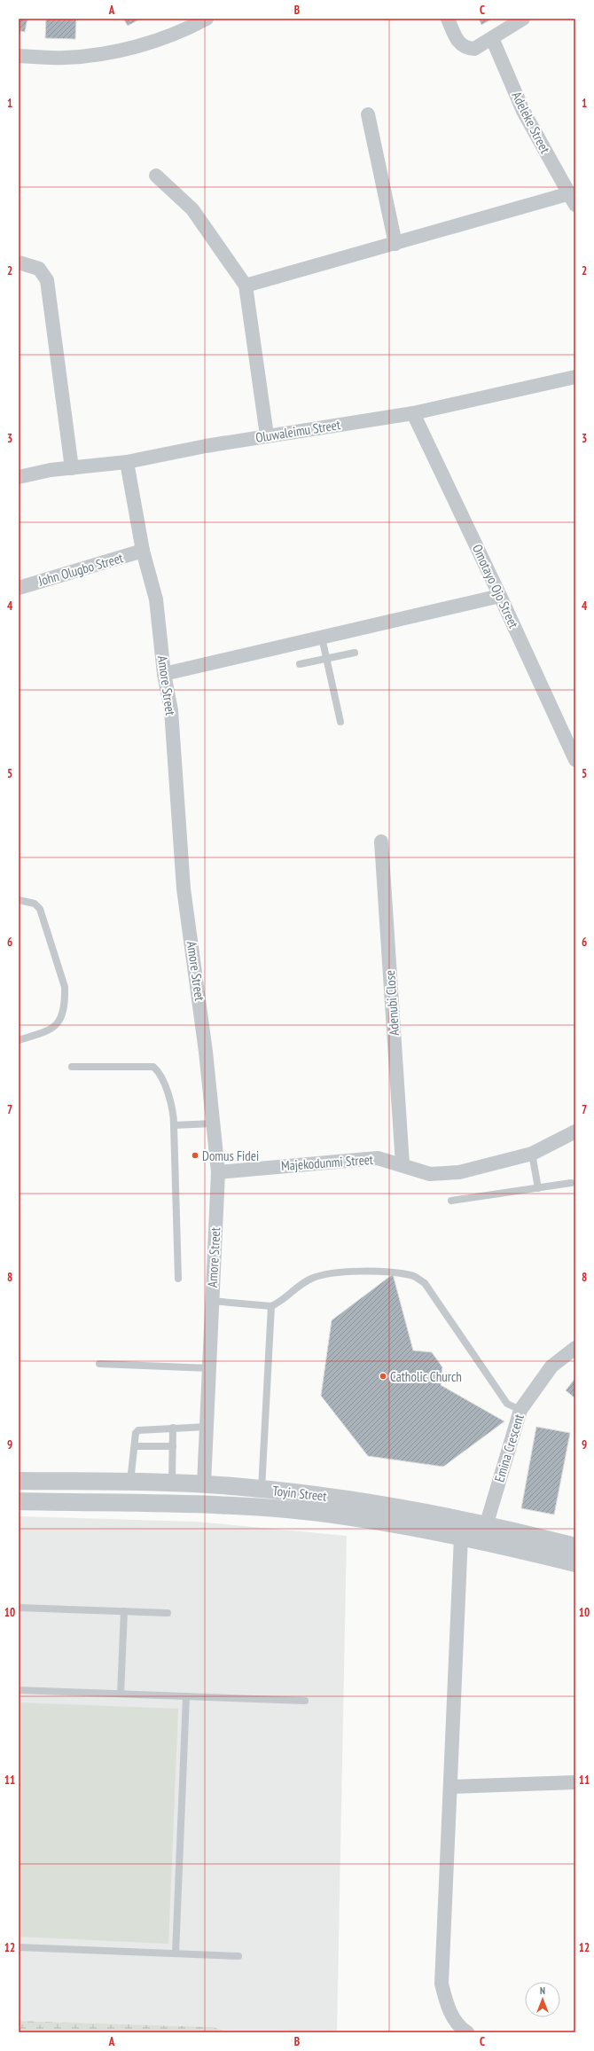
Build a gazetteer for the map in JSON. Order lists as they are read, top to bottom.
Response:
{
  "streets": {
    "street": [
      "Adeleke Street",
      "Oluwaleimu Street",
      "John Olugbo Street",
      "Omotayo Ojo Street",
      "Amore Street",
      "Adenubi Close",
      "Majekodunmi Street",
      "Emina Crescent",
      "Toyin Street"
    ]
  },
  "crossings": [
    ["Oluwaleimu Street", "Omotayo Ojo Street"],
    ["Oluwaleimu Street", "Amore Street"],
    ["John Olugbo Street", "Amore Street"],
    ["Amore Street", "Majekodunmi Street"],
    ["Amore Street", "Toyin Street"],
    ["Adenubi Close", "Majekodunmi Street"],
    ["Emina Crescent", "Toyin Street"]
  ],
  "places": ["Domus Fidei", "Catholic Church"],
  "north": "top",
  "grid": {
    "columns": ["A", "B", "C"],
    "rows": [
      "1",
      "2",
      "3",
      "4",
      "5",
      "6",
      "7",
      "8",
      "9",
      "10",
      "11",
      "12"
    ]
  }
}
